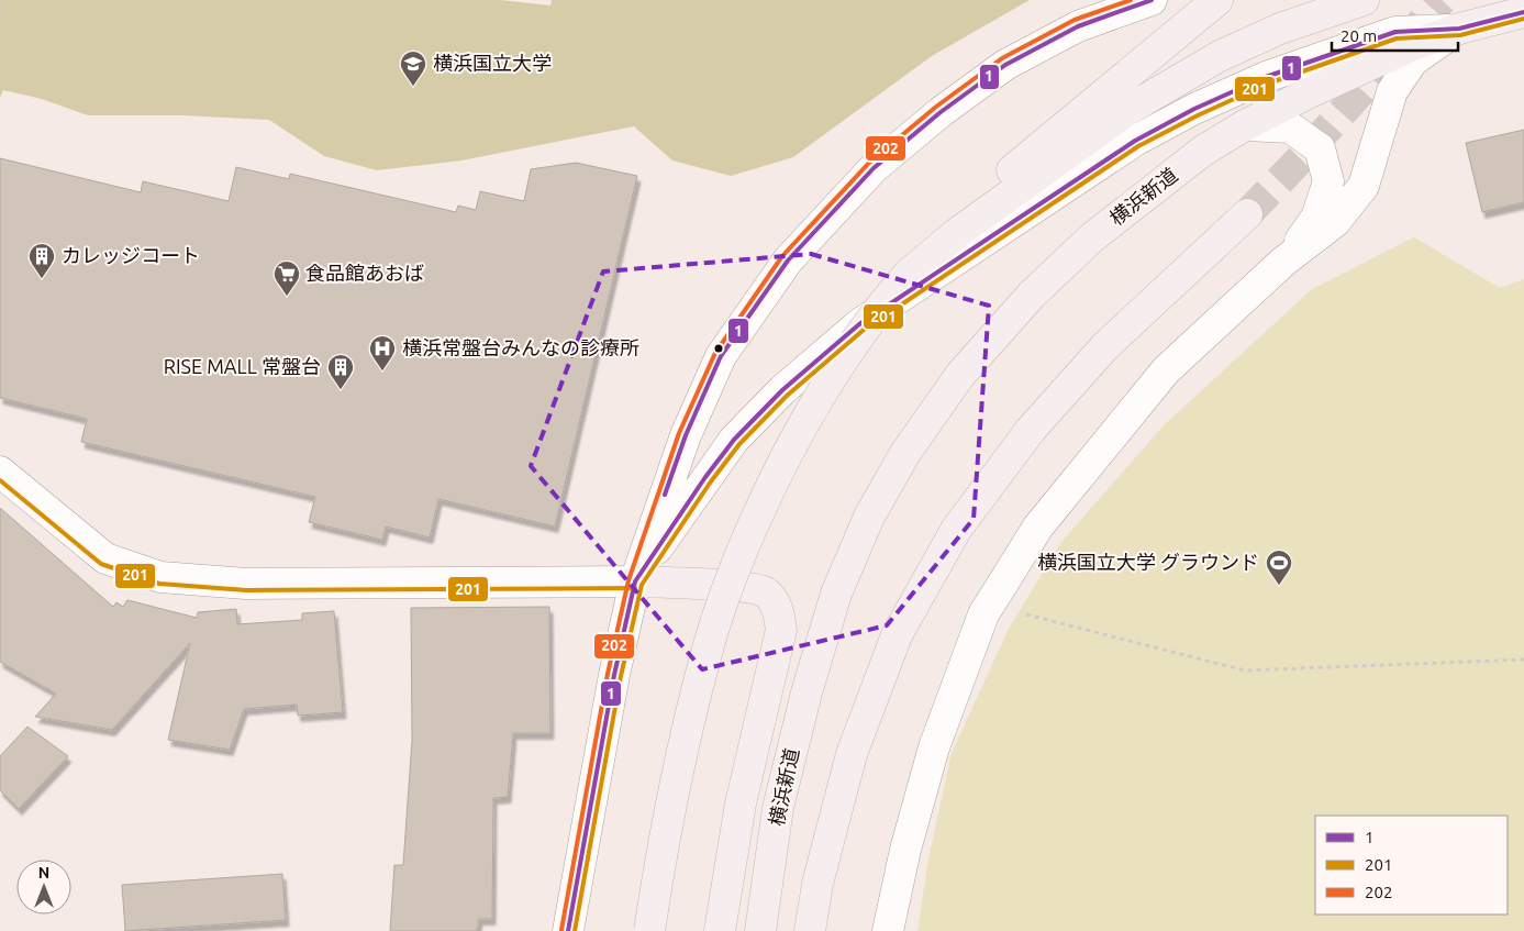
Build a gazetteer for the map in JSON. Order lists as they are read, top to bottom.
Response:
{
  "streets": {
    "highway": ["横浜新道"]
  },
  "places": {
    "school or university": ["横浜国立大学"],
    "building": ["カレッジコート", "RISE MALL 常盤台"],
    "supermarket": ["食品館あおば"],
    "hospital": ["横浜常盤台みんなの診療所"],
    "sports": ["横浜国立大学 グラウンド"]
  },
  "lines": ["transit line 1", "transit line 202", "transit line 201"],
  "legend": ["1", "201", "202"],
  "scale_bar": "20 m",
  "north": "top"
}
